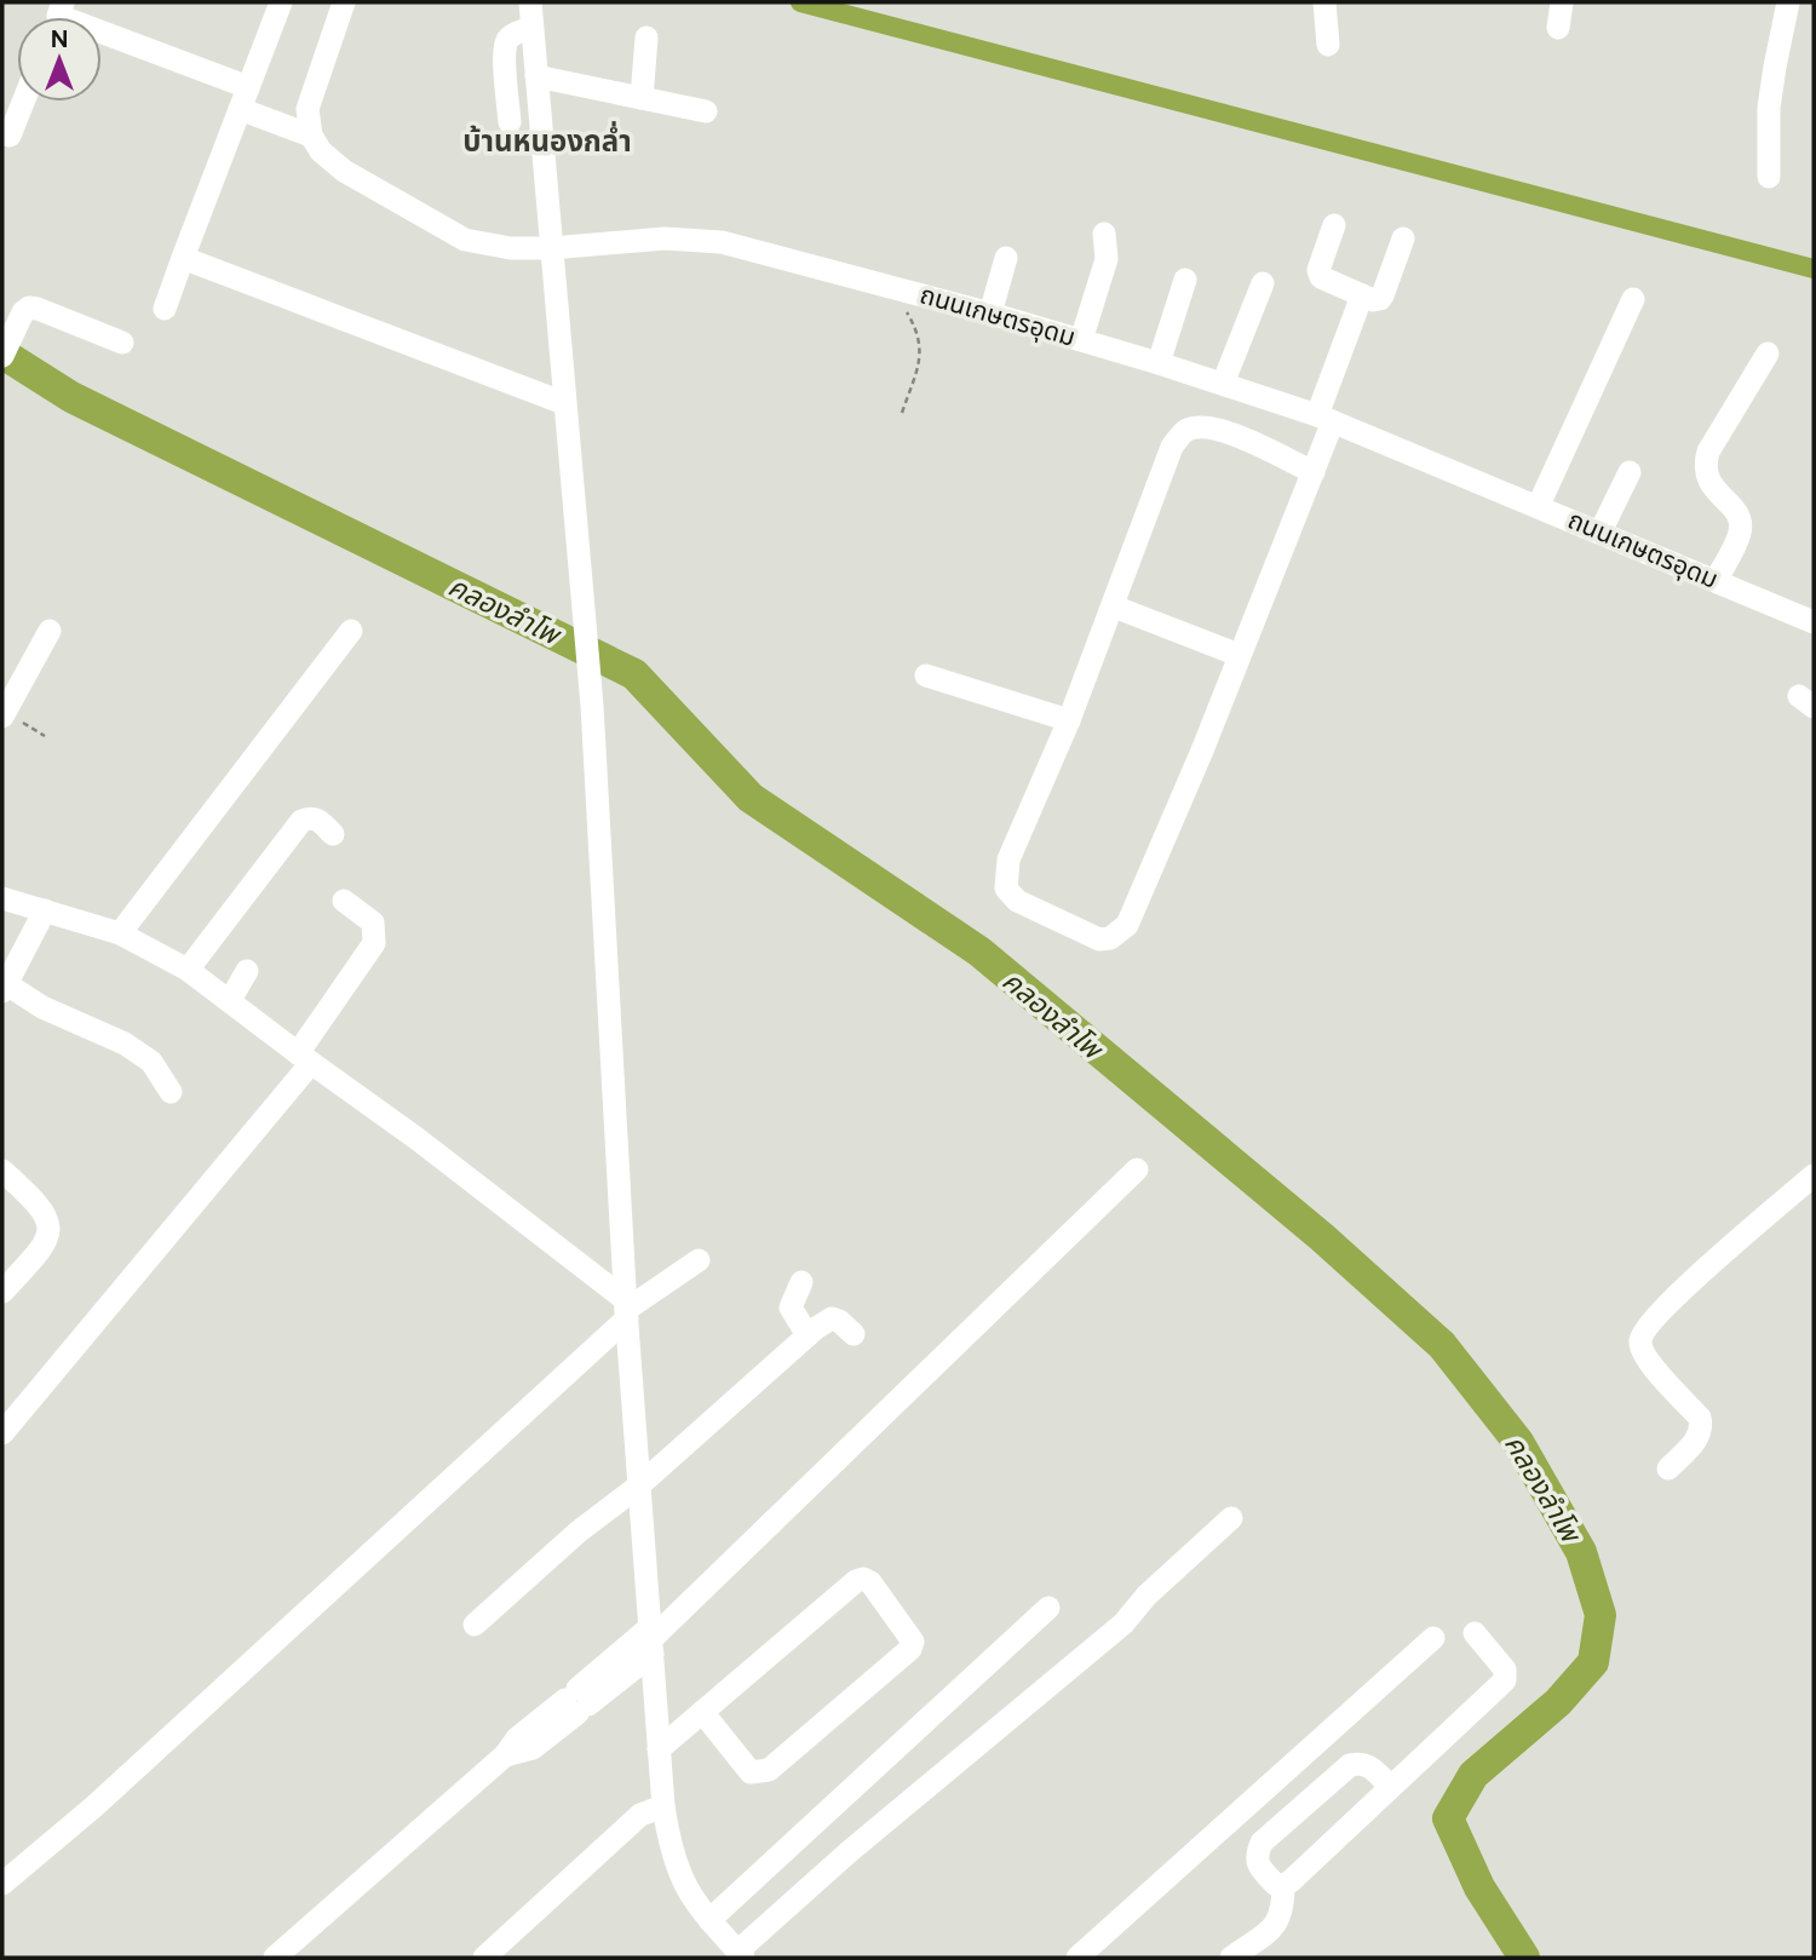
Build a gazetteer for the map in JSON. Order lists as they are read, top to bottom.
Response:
{
  "streets": {
    "street": ["ถนนเกษตรอุดม"]
  },
  "districts": ["บ้านหนองกล่ำ"],
  "water": ["คลองลำโพ"],
  "north": "top"
}
